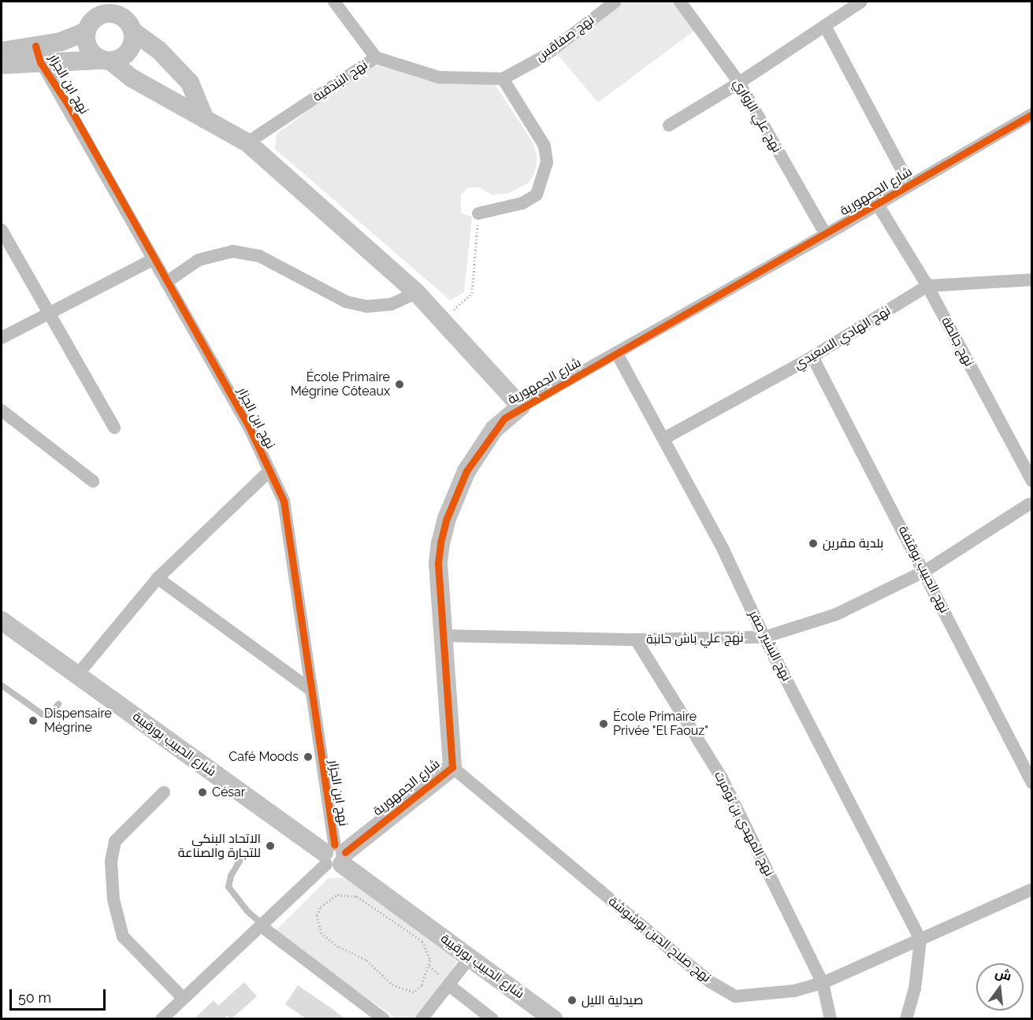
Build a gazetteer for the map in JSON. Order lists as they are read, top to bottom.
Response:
{
  "streets": {
    "street": [
      "نهج صفاقس",
      "نهج البندقية",
      "نهج ابن الجزار",
      "نهج علي الزواري",
      "شارع الجمهورية",
      "نهج الهادي السعيدي",
      "نهج جالطة",
      "نهج الحبيب بوقتفة",
      "نهج علي باش حانبة",
      "نهج البشير صفر",
      "شارع الحبيب بورقيبة",
      "نهج المهدي بن تومرت",
      "نهج صلاح الدين بوشوشة"
    ]
  },
  "crossings": [
    ["نهج ابن الجزار", "شارع الجمهورية"],
    ["نهج ابن الجزار", "شارع الحبيب بورقيبة"],
    ["نهج علي الزواري", "شارع الجمهورية"],
    ["شارع الجمهورية", "نهج جالطة"],
    ["شارع الجمهورية", "نهج علي باش حانبة"],
    ["شارع الجمهورية", "نهج البشير صفر"],
    ["شارع الجمهورية", "شارع الحبيب بورقيبة"],
    ["شارع الجمهورية", "نهج صلاح الدين بوشوشة"],
    ["نهج الهادي السعيدي", "نهج جالطة"],
    ["نهج الهادي السعيدي", "نهج الحبيب بوقتفة"],
    ["نهج الهادي السعيدي", "نهج البشير صفر"],
    ["نهج الحبيب بوقتفة", "نهج علي باش حانبة"],
    ["نهج علي باش حانبة", "نهج البشير صفر"],
    ["نهج علي باش حانبة", "نهج المهدي بن تومرت"],
    ["نهج البشير صفر", "نهج صلاح الدين بوشوشة"],
    ["نهج المهدي بن تومرت", "نهج صلاح الدين بوشوشة"]
  ],
  "places": [
    "École Primaire Mégrine Côteaux",
    "بلدية مقرين",
    "Dispensaire Mégrine",
    "École Primaire Privée \"El Faouz\"",
    "Café Moods",
    "César",
    "الاتحاد البنكي للتجارة والصناعة",
    "صيدلية الليل"
  ],
  "scale_bar": "50 m",
  "north": "top"
}
